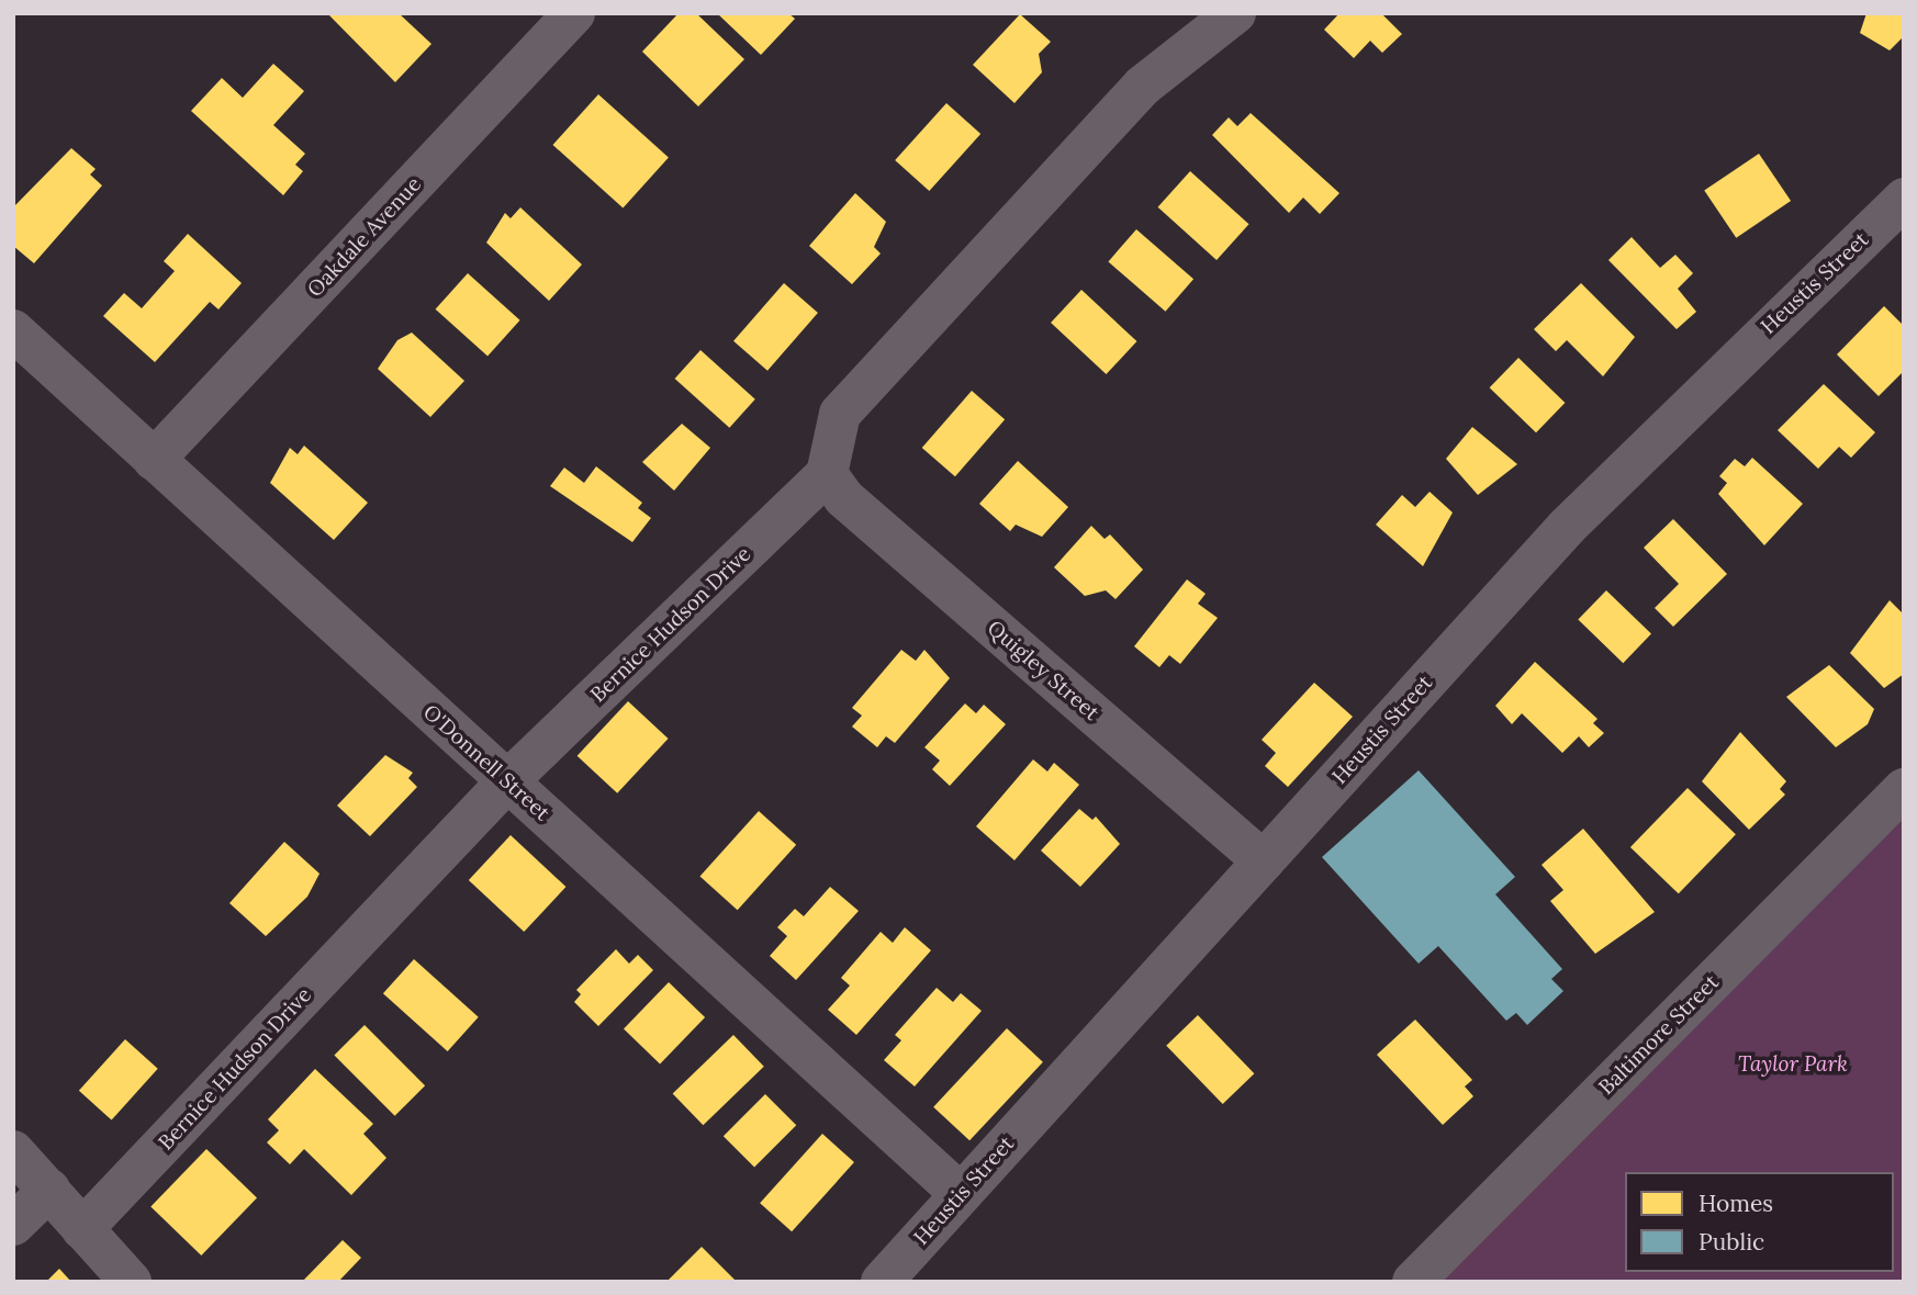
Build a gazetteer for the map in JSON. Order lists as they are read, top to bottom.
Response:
{
  "streets": {
    "street": [
      "Oakdale Avenue",
      "Heustis Street",
      "Bernice Hudson Drive",
      "Quigley Street",
      "O'Donnell Street",
      "Baltimore Street"
    ]
  },
  "crossings": [
    ["Oakdale Avenue", "O'Donnell Street"],
    ["Heustis Street", "Quigley Street"],
    ["Heustis Street", "O'Donnell Street"],
    ["Bernice Hudson Drive", "Quigley Street"],
    ["Bernice Hudson Drive", "O'Donnell Street"]
  ],
  "parks": ["Taylor Park"],
  "legend": ["Homes", "Public"]
}
